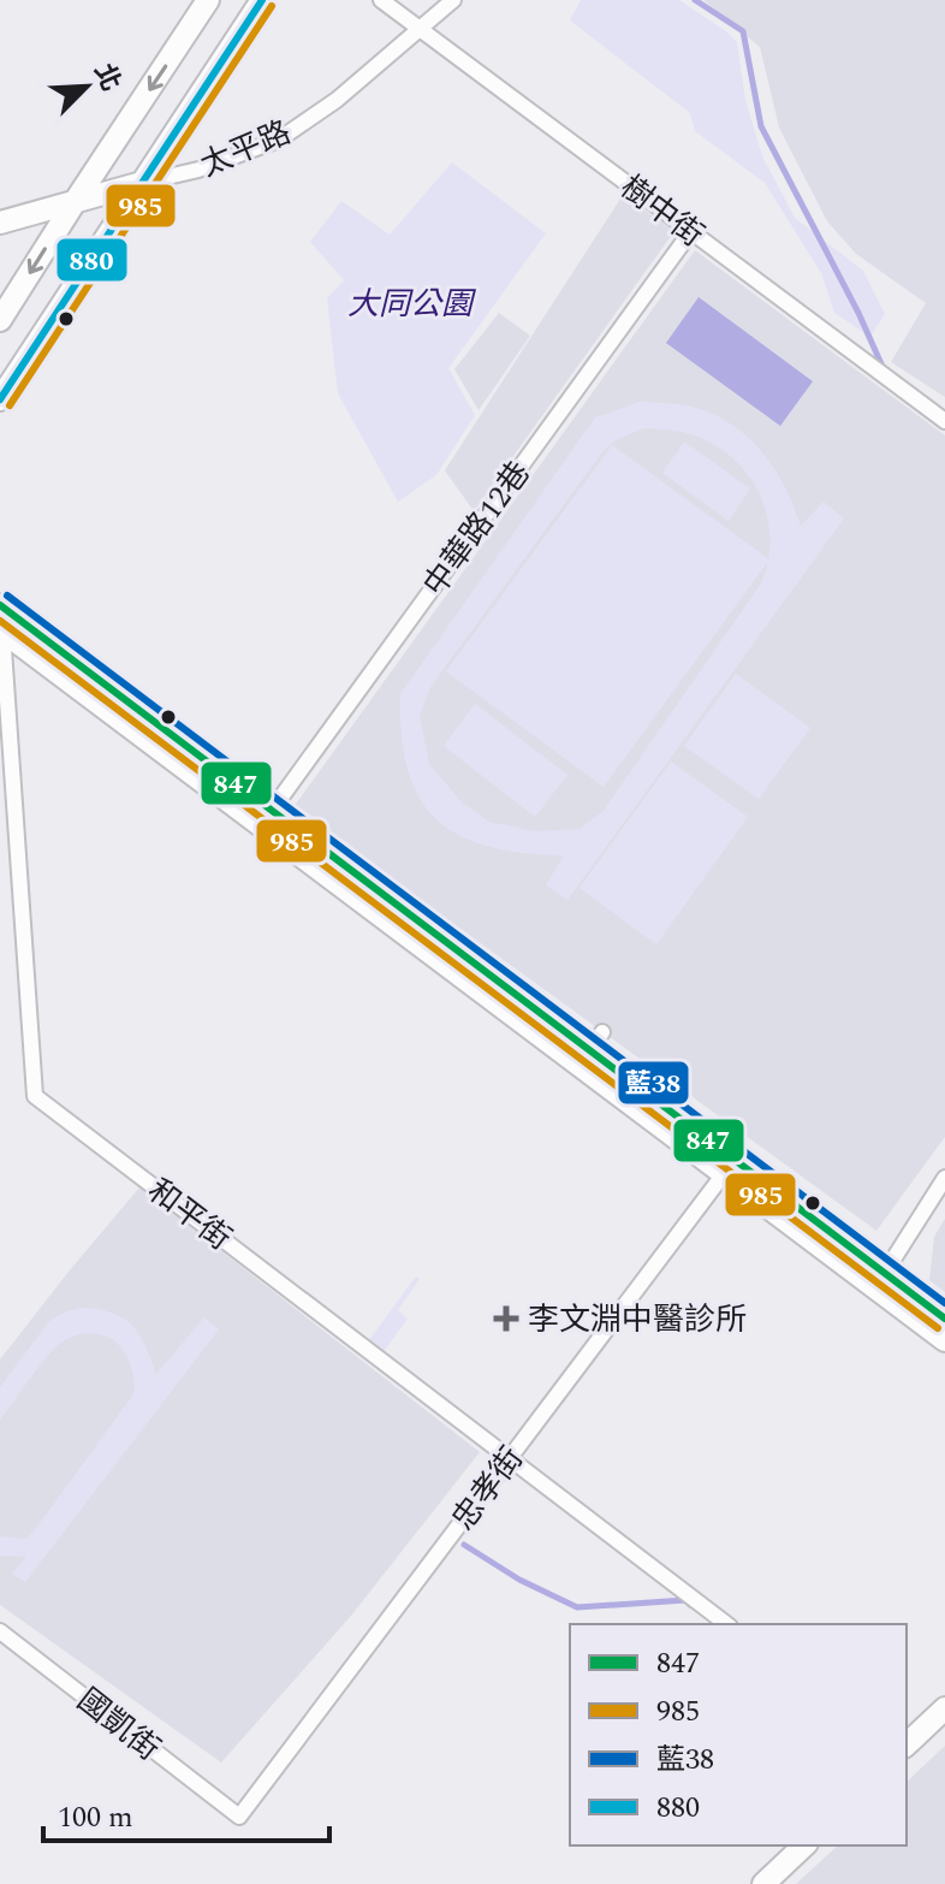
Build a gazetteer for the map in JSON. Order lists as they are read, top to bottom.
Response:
{
  "streets": {
    "street": [
      "太平路",
      "樹中街",
      "中華路12巷",
      "和平街",
      "忠孝街",
      "國凱街"
    ]
  },
  "crossings": [
    ["太平路", "樹中街"],
    ["樹中街", "中華路12巷"],
    ["和平街", "忠孝街"],
    ["忠孝街", "國凱街"]
  ],
  "parks": ["大同公園"],
  "places": {
    "health": ["李文淵中醫診所"]
  },
  "lines": [
    "transit line 880",
    "transit line 985",
    "transit line 藍38",
    "transit line 847"
  ],
  "legend": [
    "847",
    "985",
    "藍38",
    "880"
  ],
  "scale_bar": "100 m",
  "north": "top right"
}
